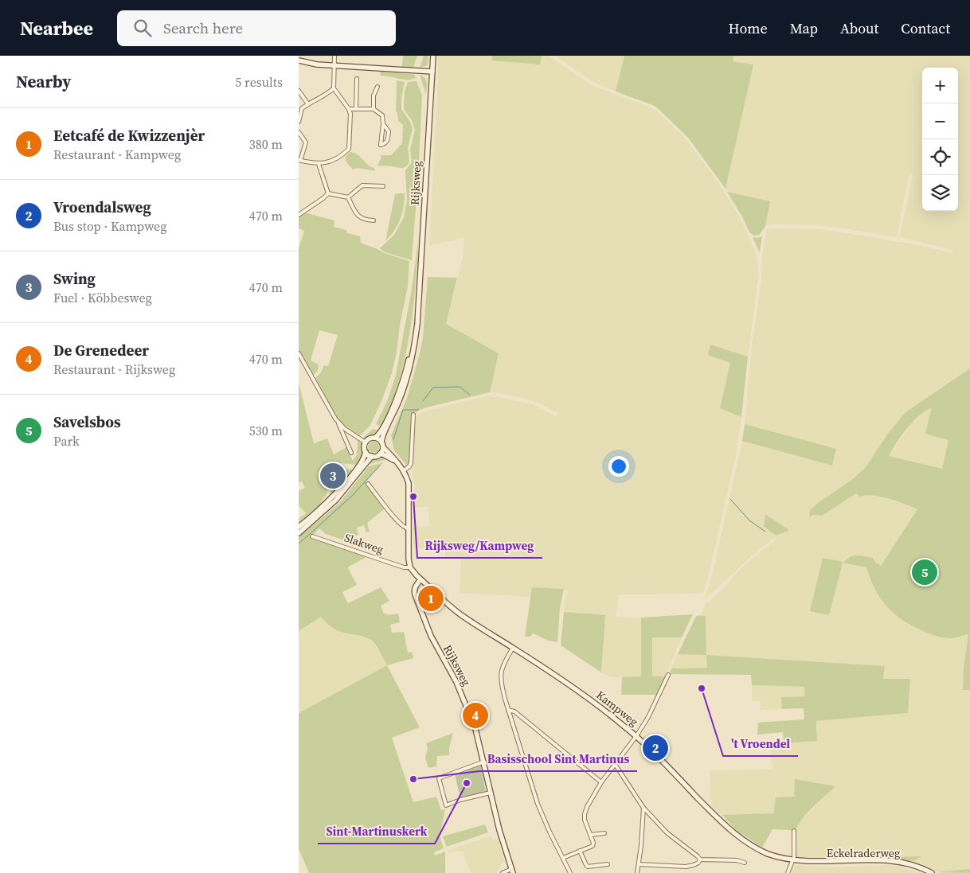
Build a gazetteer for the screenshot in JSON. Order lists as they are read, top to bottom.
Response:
{
  "streets": {
    "main road": ["Rijksweg", "Kampweg", "Eckelraderweg"],
    "street": ["Slakweg"]
  },
  "crossings": [
    ["Rijksweg", "Kampweg"],
    ["Kampweg", "Eckelraderweg"]
  ],
  "places": [
    "Rijksweg/Kampweg",
    "'t Vroendel",
    "Basisschool Sint Martinus",
    "Sint-Martinuskerk"
  ],
  "page": {
    "header": "Nearbee",
    "search": "Search here",
    "nav": [
      "Home",
      "Map",
      "About",
      "Contact"
    ],
    "heading": ["Nearby", "5 results"],
    "map_buttons": ["+", "−"],
    "list": [
      {
        "mark": "1",
        "name": "Eetcafé de Kwizzenjèr",
        "note": "Restaurant · Kampweg",
        "value": "380 m"
      },
      {
        "mark": "2",
        "name": "Vroendalsweg",
        "note": "Bus stop · Kampweg",
        "value": "470 m"
      },
      {
        "mark": "3",
        "name": "Swing",
        "note": "Fuel · Köbbesweg",
        "value": "470 m"
      },
      {
        "mark": "4",
        "name": "De Grenedeer",
        "note": "Restaurant · Rijksweg",
        "value": "470 m"
      },
      {
        "mark": "5",
        "name": "Savelsbos",
        "note": "Park",
        "value": "530 m"
      }
    ],
    "pins": [
      "3",
      "5",
      "1",
      "4",
      "2"
    ]
  }
}
